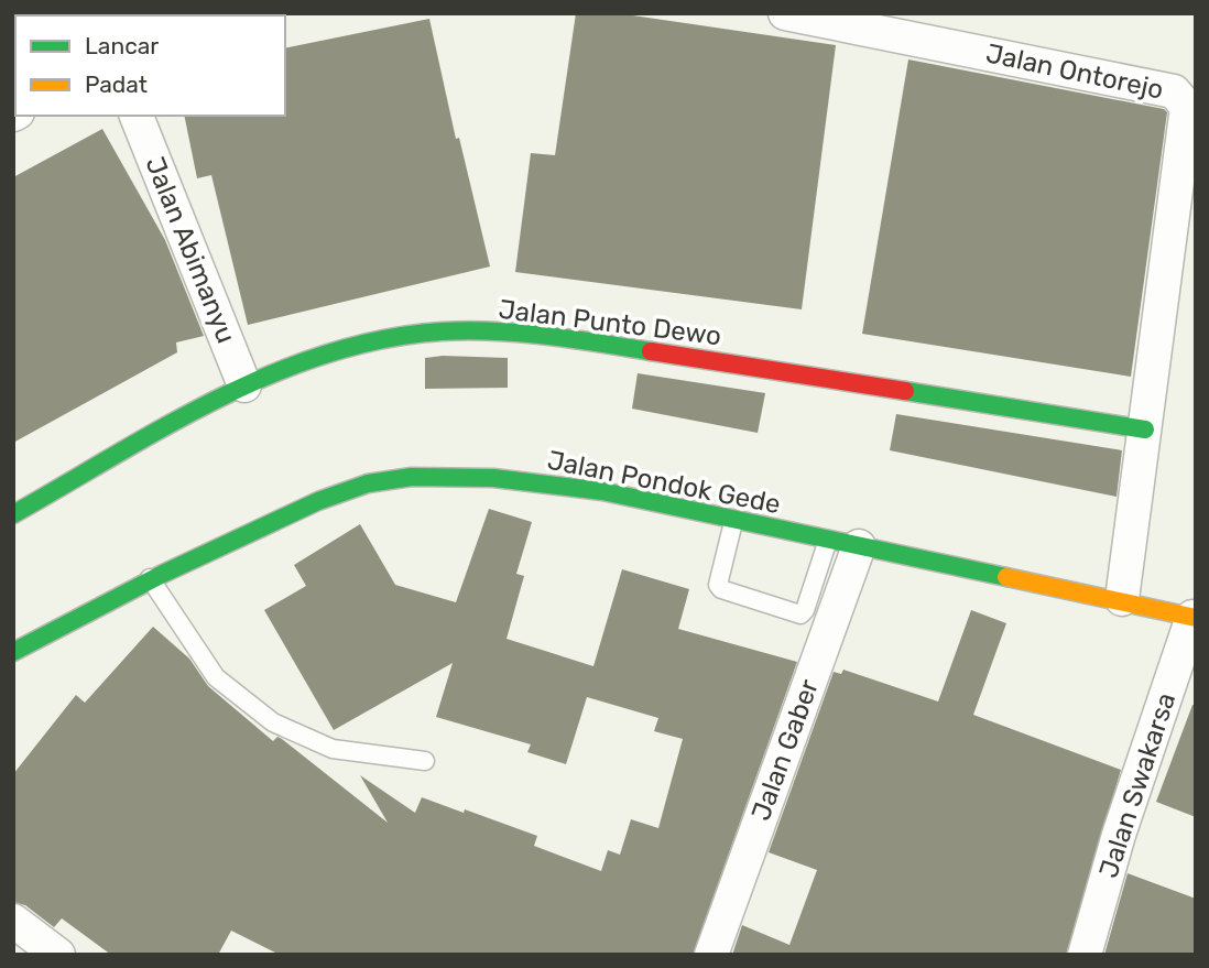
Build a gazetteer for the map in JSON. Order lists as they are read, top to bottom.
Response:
{
  "streets": {
    "main road": ["Jalan Punto Dewo", "Jalan Pondok Gede"],
    "street": [
      "Jalan Ontorejo",
      "Jalan Abimanyu",
      "Jalan Gaber",
      "Jalan Swakarsa"
    ]
  },
  "crossings": [
    ["Jalan Ontorejo", "Jalan Punto Dewo"],
    ["Jalan Ontorejo", "Jalan Pondok Gede"],
    ["Jalan Abimanyu", "Jalan Punto Dewo"],
    ["Jalan Pondok Gede", "Jalan Gaber"],
    ["Jalan Pondok Gede", "Jalan Swakarsa"]
  ],
  "legend": ["Lancar", "Padat"]
}
